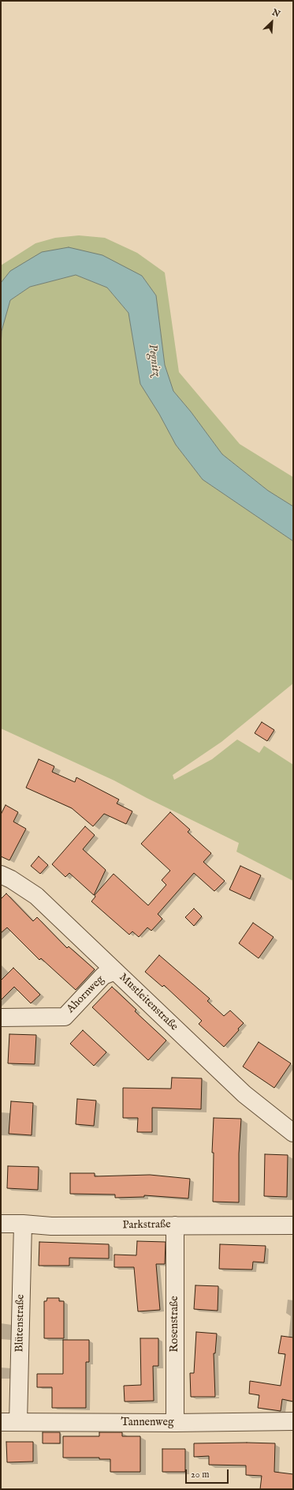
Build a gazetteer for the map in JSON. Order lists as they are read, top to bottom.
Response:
{
  "streets": {
    "street": [
      "Ahornweg",
      "Mustleitenstraße",
      "Parkstraße",
      "Blütenstraße",
      "Rosenstraße",
      "Tannenweg"
    ]
  },
  "crossings": [
    ["Ahornweg", "Mustleitenstraße"],
    ["Parkstraße", "Blütenstraße"],
    ["Parkstraße", "Rosenstraße"],
    ["Blütenstraße", "Tannenweg"],
    ["Rosenstraße", "Tannenweg"]
  ],
  "water": ["Pegnitz"],
  "scale_bar": "20 m",
  "north": "top right"
}
